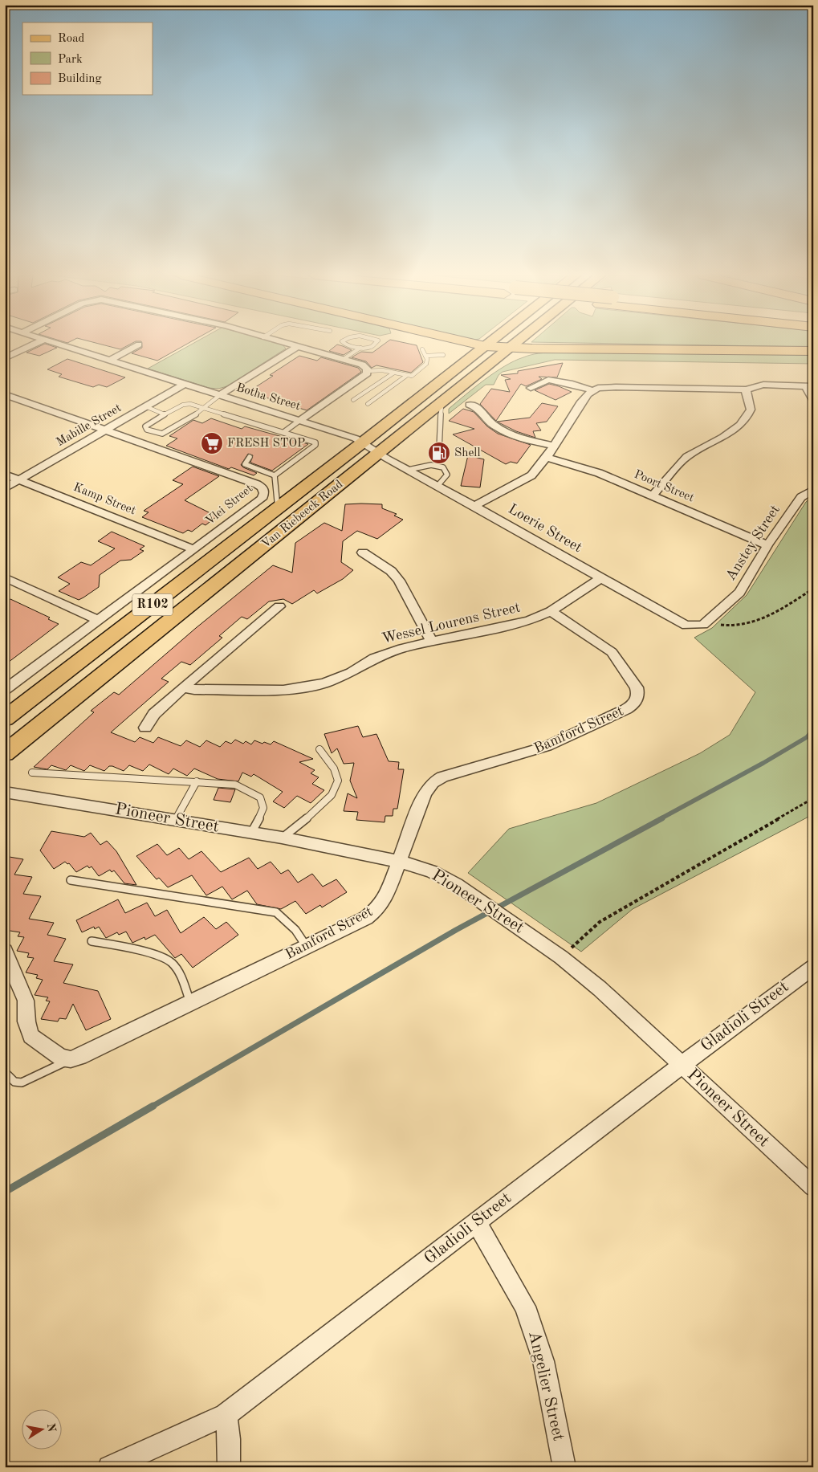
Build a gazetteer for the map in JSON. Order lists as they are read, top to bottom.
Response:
{
  "streets": {
    "main road": ["Van Riebeeck Road", "R102"],
    "street": [
      "Botha Street",
      "Mabille Street",
      "Poort Street",
      "Kamp Street",
      "Vlei Street",
      "Loerie Street",
      "Anstey Street",
      "Wessel Lourens Street",
      "Bamford Street",
      "Pioneer Street",
      "Gladioli Street",
      "Angelier Street"
    ]
  },
  "crossings": [
    ["Botha Street", "Mabille Street"],
    ["Botha Street", "Van Riebeeck Road"],
    ["Botha Street", "Loerie Street"],
    ["Mabille Street", "Kamp Street"],
    ["Mabille Street", "Vlei Street"],
    ["Poort Street", "Anstey Street"],
    ["Kamp Street", "Vlei Street"],
    ["Van Riebeeck Road", "Loerie Street"],
    ["Loerie Street", "Anstey Street"],
    ["Loerie Street", "Wessel Lourens Street"],
    ["Wessel Lourens Street", "Bamford Street"],
    ["Bamford Street", "Pioneer Street"],
    ["Pioneer Street", "Gladioli Street"],
    ["Gladioli Street", "Angelier Street"]
  ],
  "places": {
    "supermarket": ["FRESH STOP"],
    "fuel station": ["Shell"]
  },
  "legend": ["Road", "Park", "Building"],
  "north": "right"
}
